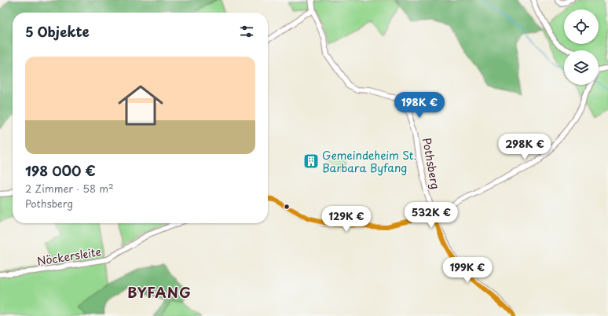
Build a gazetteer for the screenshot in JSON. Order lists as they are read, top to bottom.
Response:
{
  "streets": {
    "street": ["Pothsberg", "Nöckersleite"]
  },
  "districts": ["BYFANG"],
  "places": {
    "building": ["Gemeindeheim St. Barbara Byfang"]
  },
  "page": {
    "heading": "5 Objekte",
    "list": [
      {
        "name": "198 000 €",
        "note": "2 Zimmer · 58 m² · Pothsberg"
      }
    ],
    "price": [
      "198K €",
      "298K €",
      "532K €",
      "129K €",
      "199K €"
    ]
  }
}
